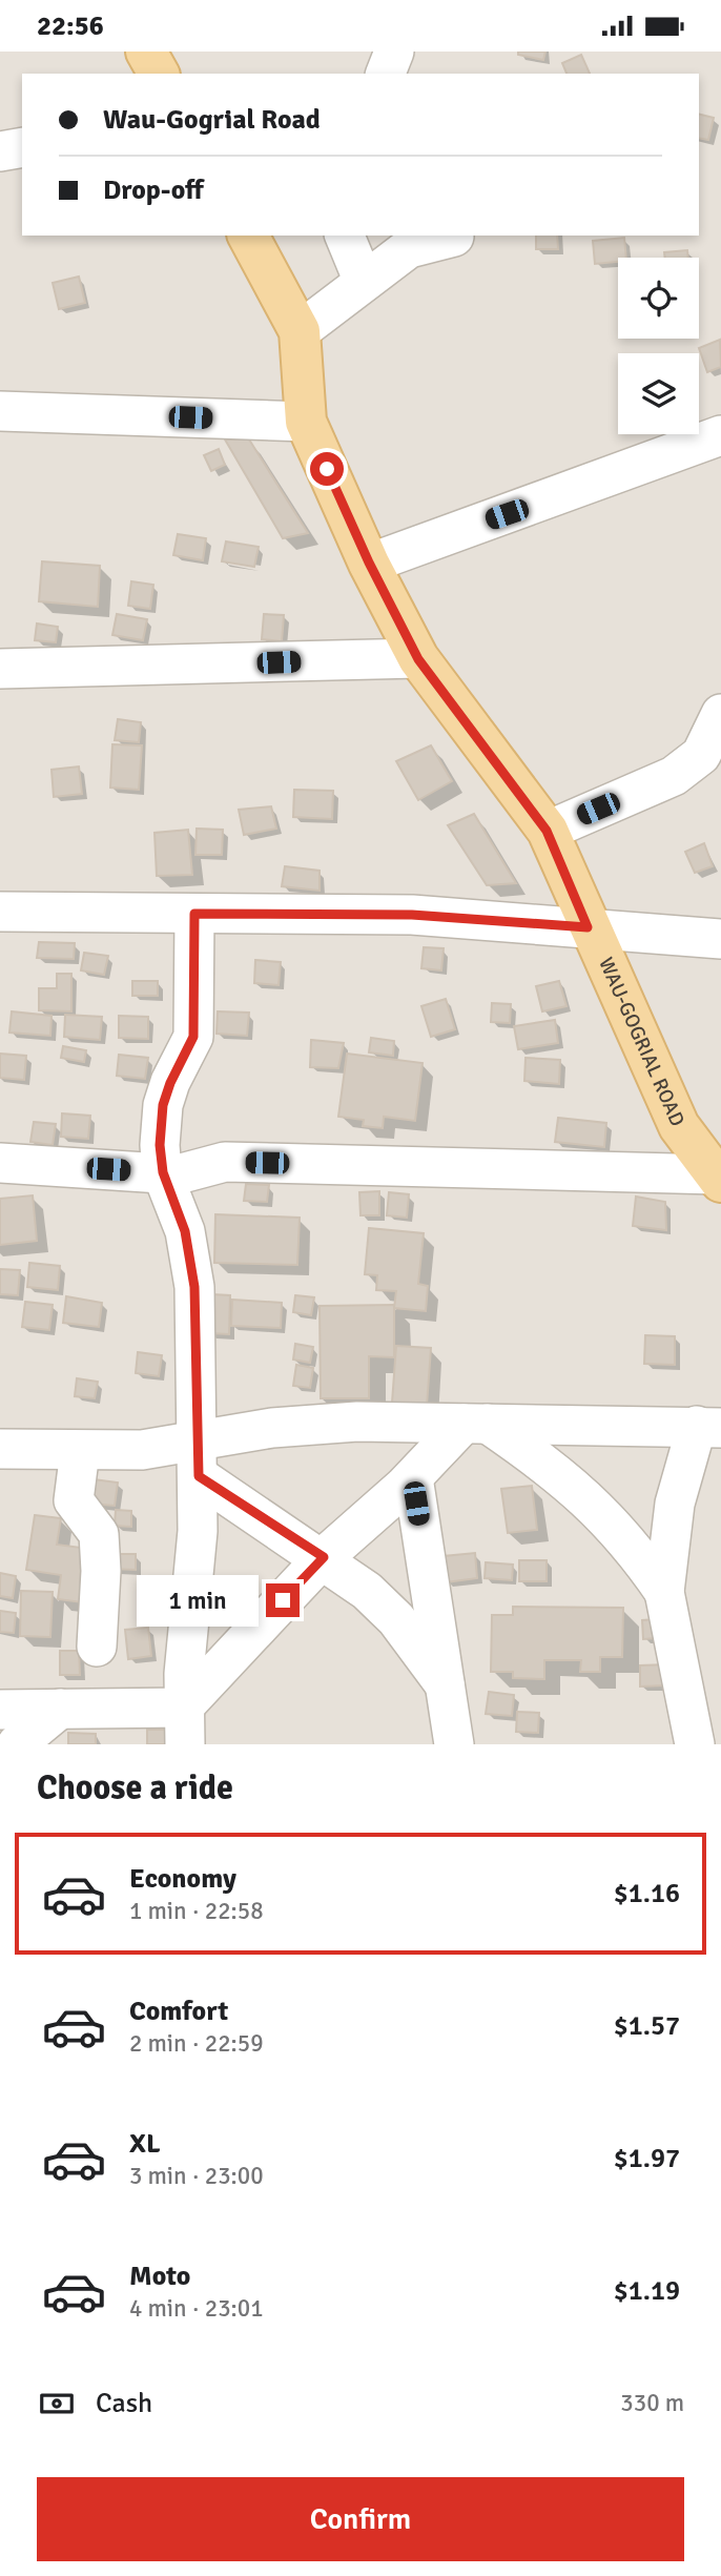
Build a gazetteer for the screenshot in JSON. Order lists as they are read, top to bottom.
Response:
{
  "streets": {
    "main road": ["WAU-GOGRIAL ROAD"]
  },
  "page": {
    "status": "22:56",
    "banner": ["Wau-Gogrial Road", "Drop-off"],
    "bubble": "1 min",
    "heading": "Choose a ride",
    "list": [
      {
        "name": "Economy",
        "note": "1 min · 22:58",
        "value": "$1.16"
      },
      {
        "name": "Comfort",
        "note": "2 min · 22:59",
        "value": "$1.57"
      },
      {
        "name": "XL",
        "note": "3 min · 23:00",
        "value": "$1.97"
      },
      {
        "name": "Moto",
        "note": "4 min · 23:01",
        "value": "$1.19"
      }
    ],
    "pay": ["Cash", "330 m"],
    "buttons": "Confirm"
  }
}
